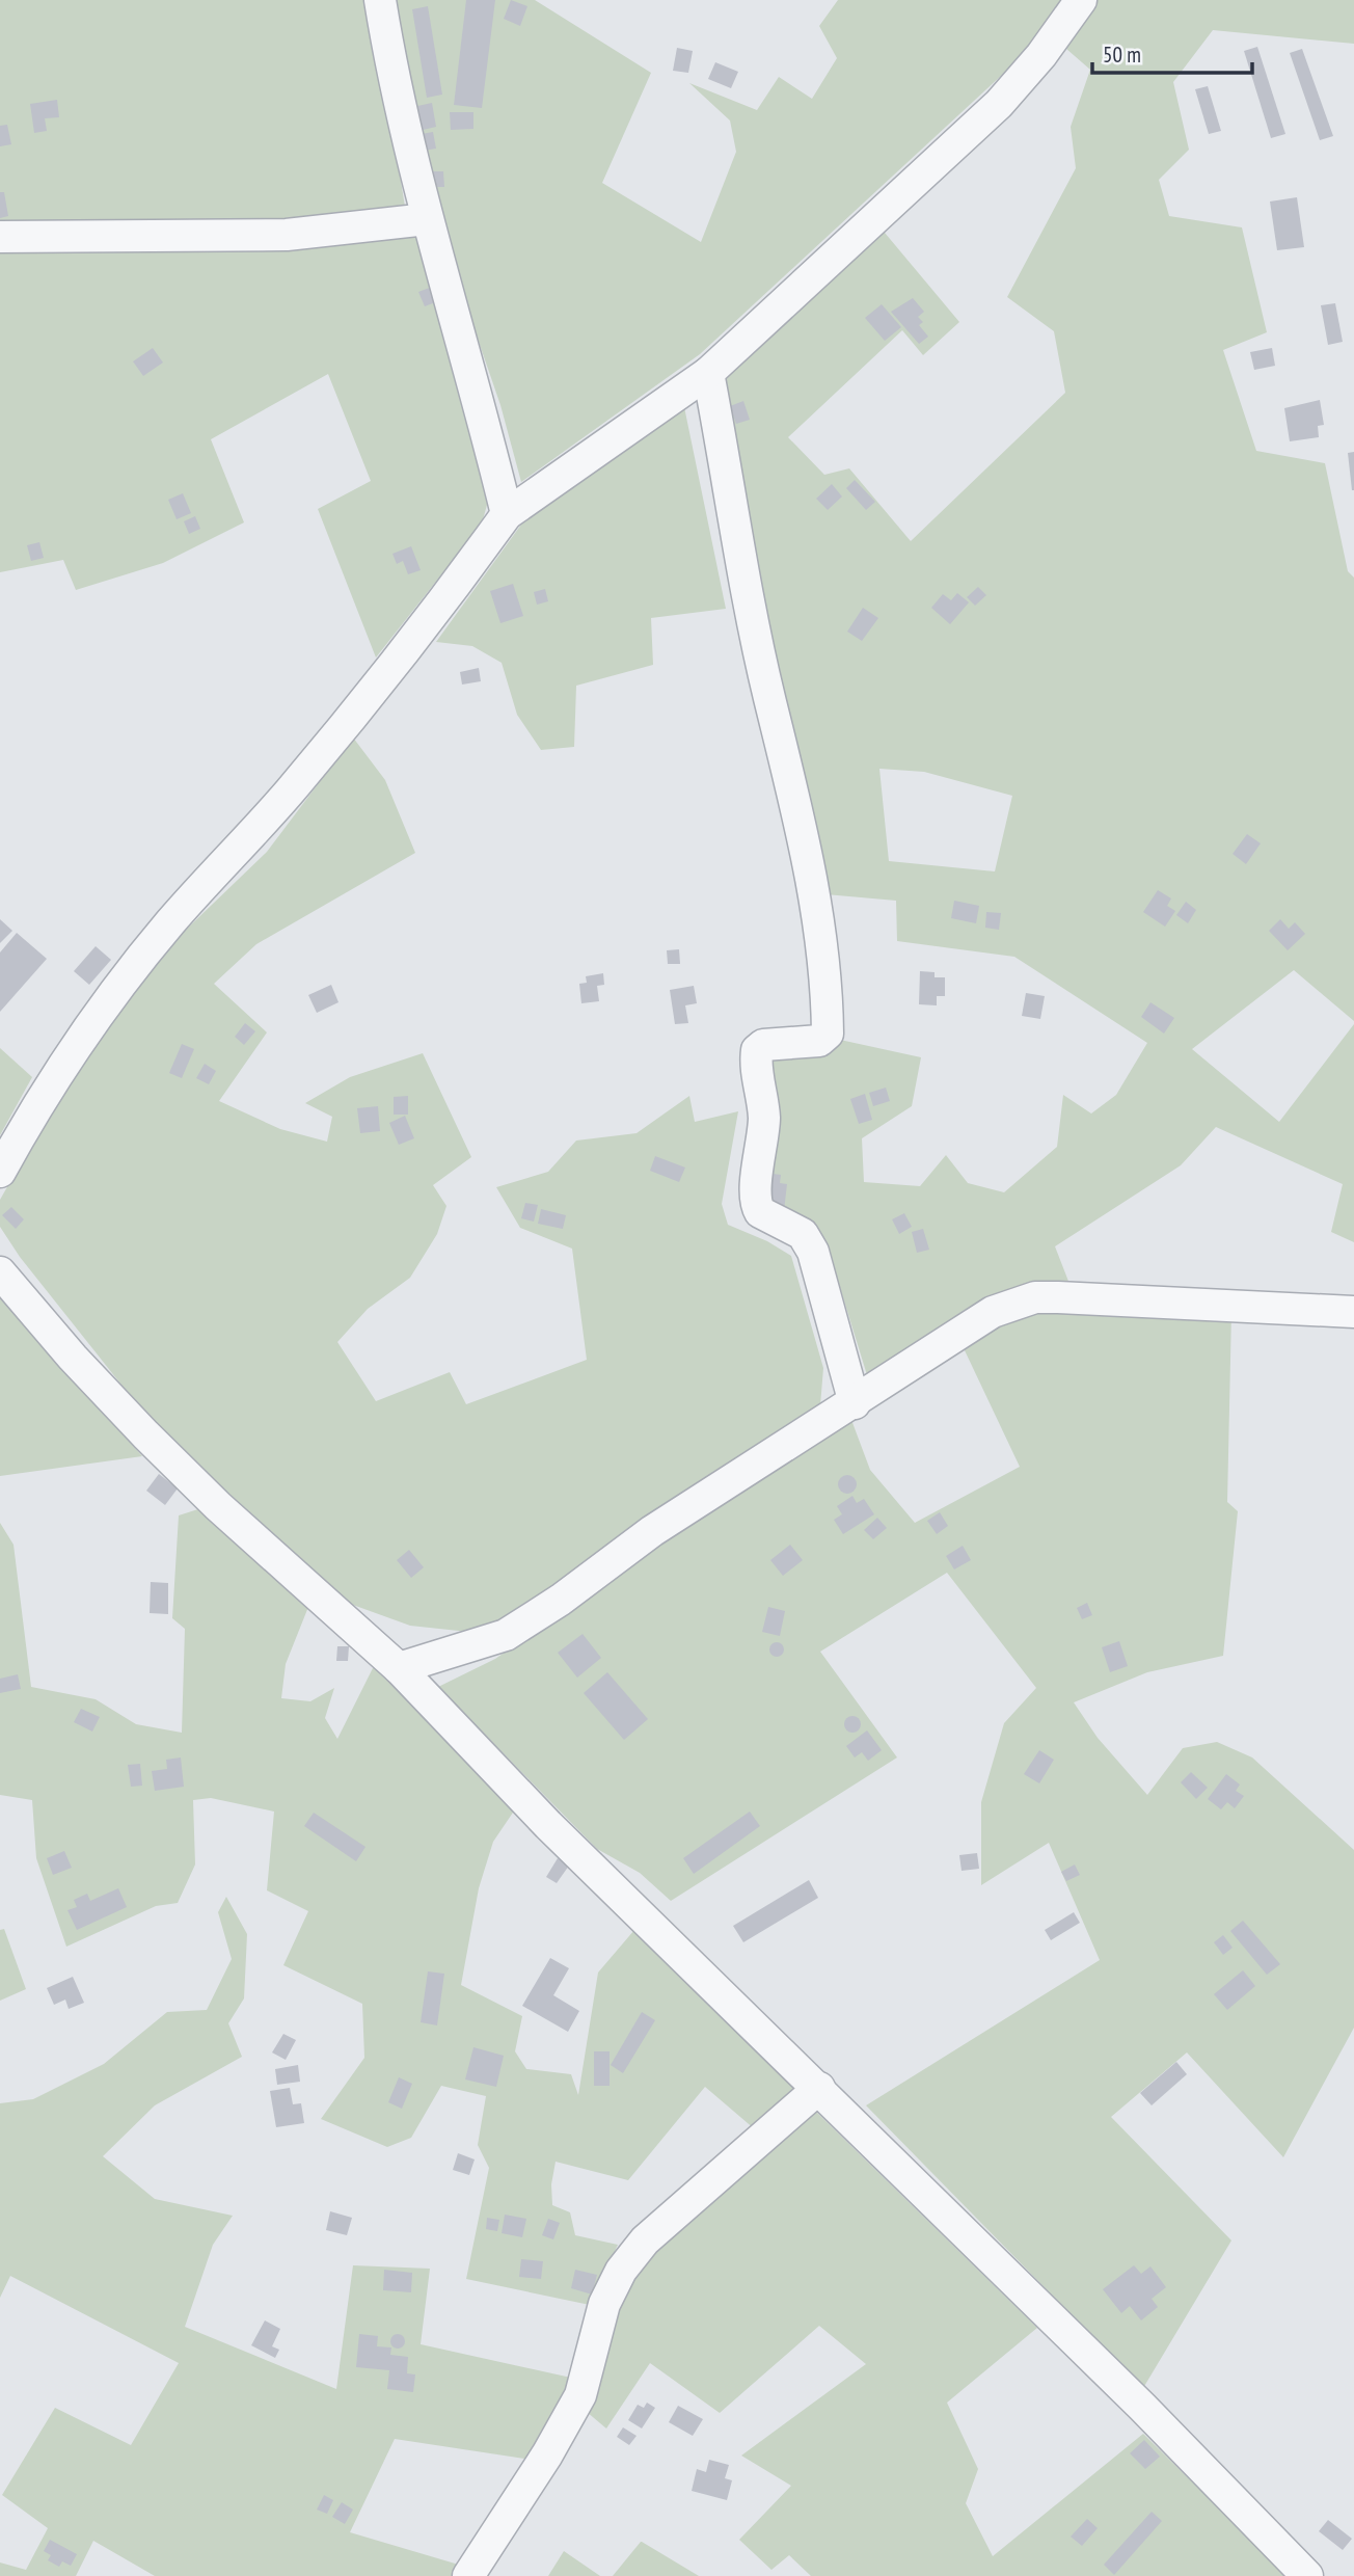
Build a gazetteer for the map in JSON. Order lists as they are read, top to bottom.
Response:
{
  "scale_bar": "50 m"
}
